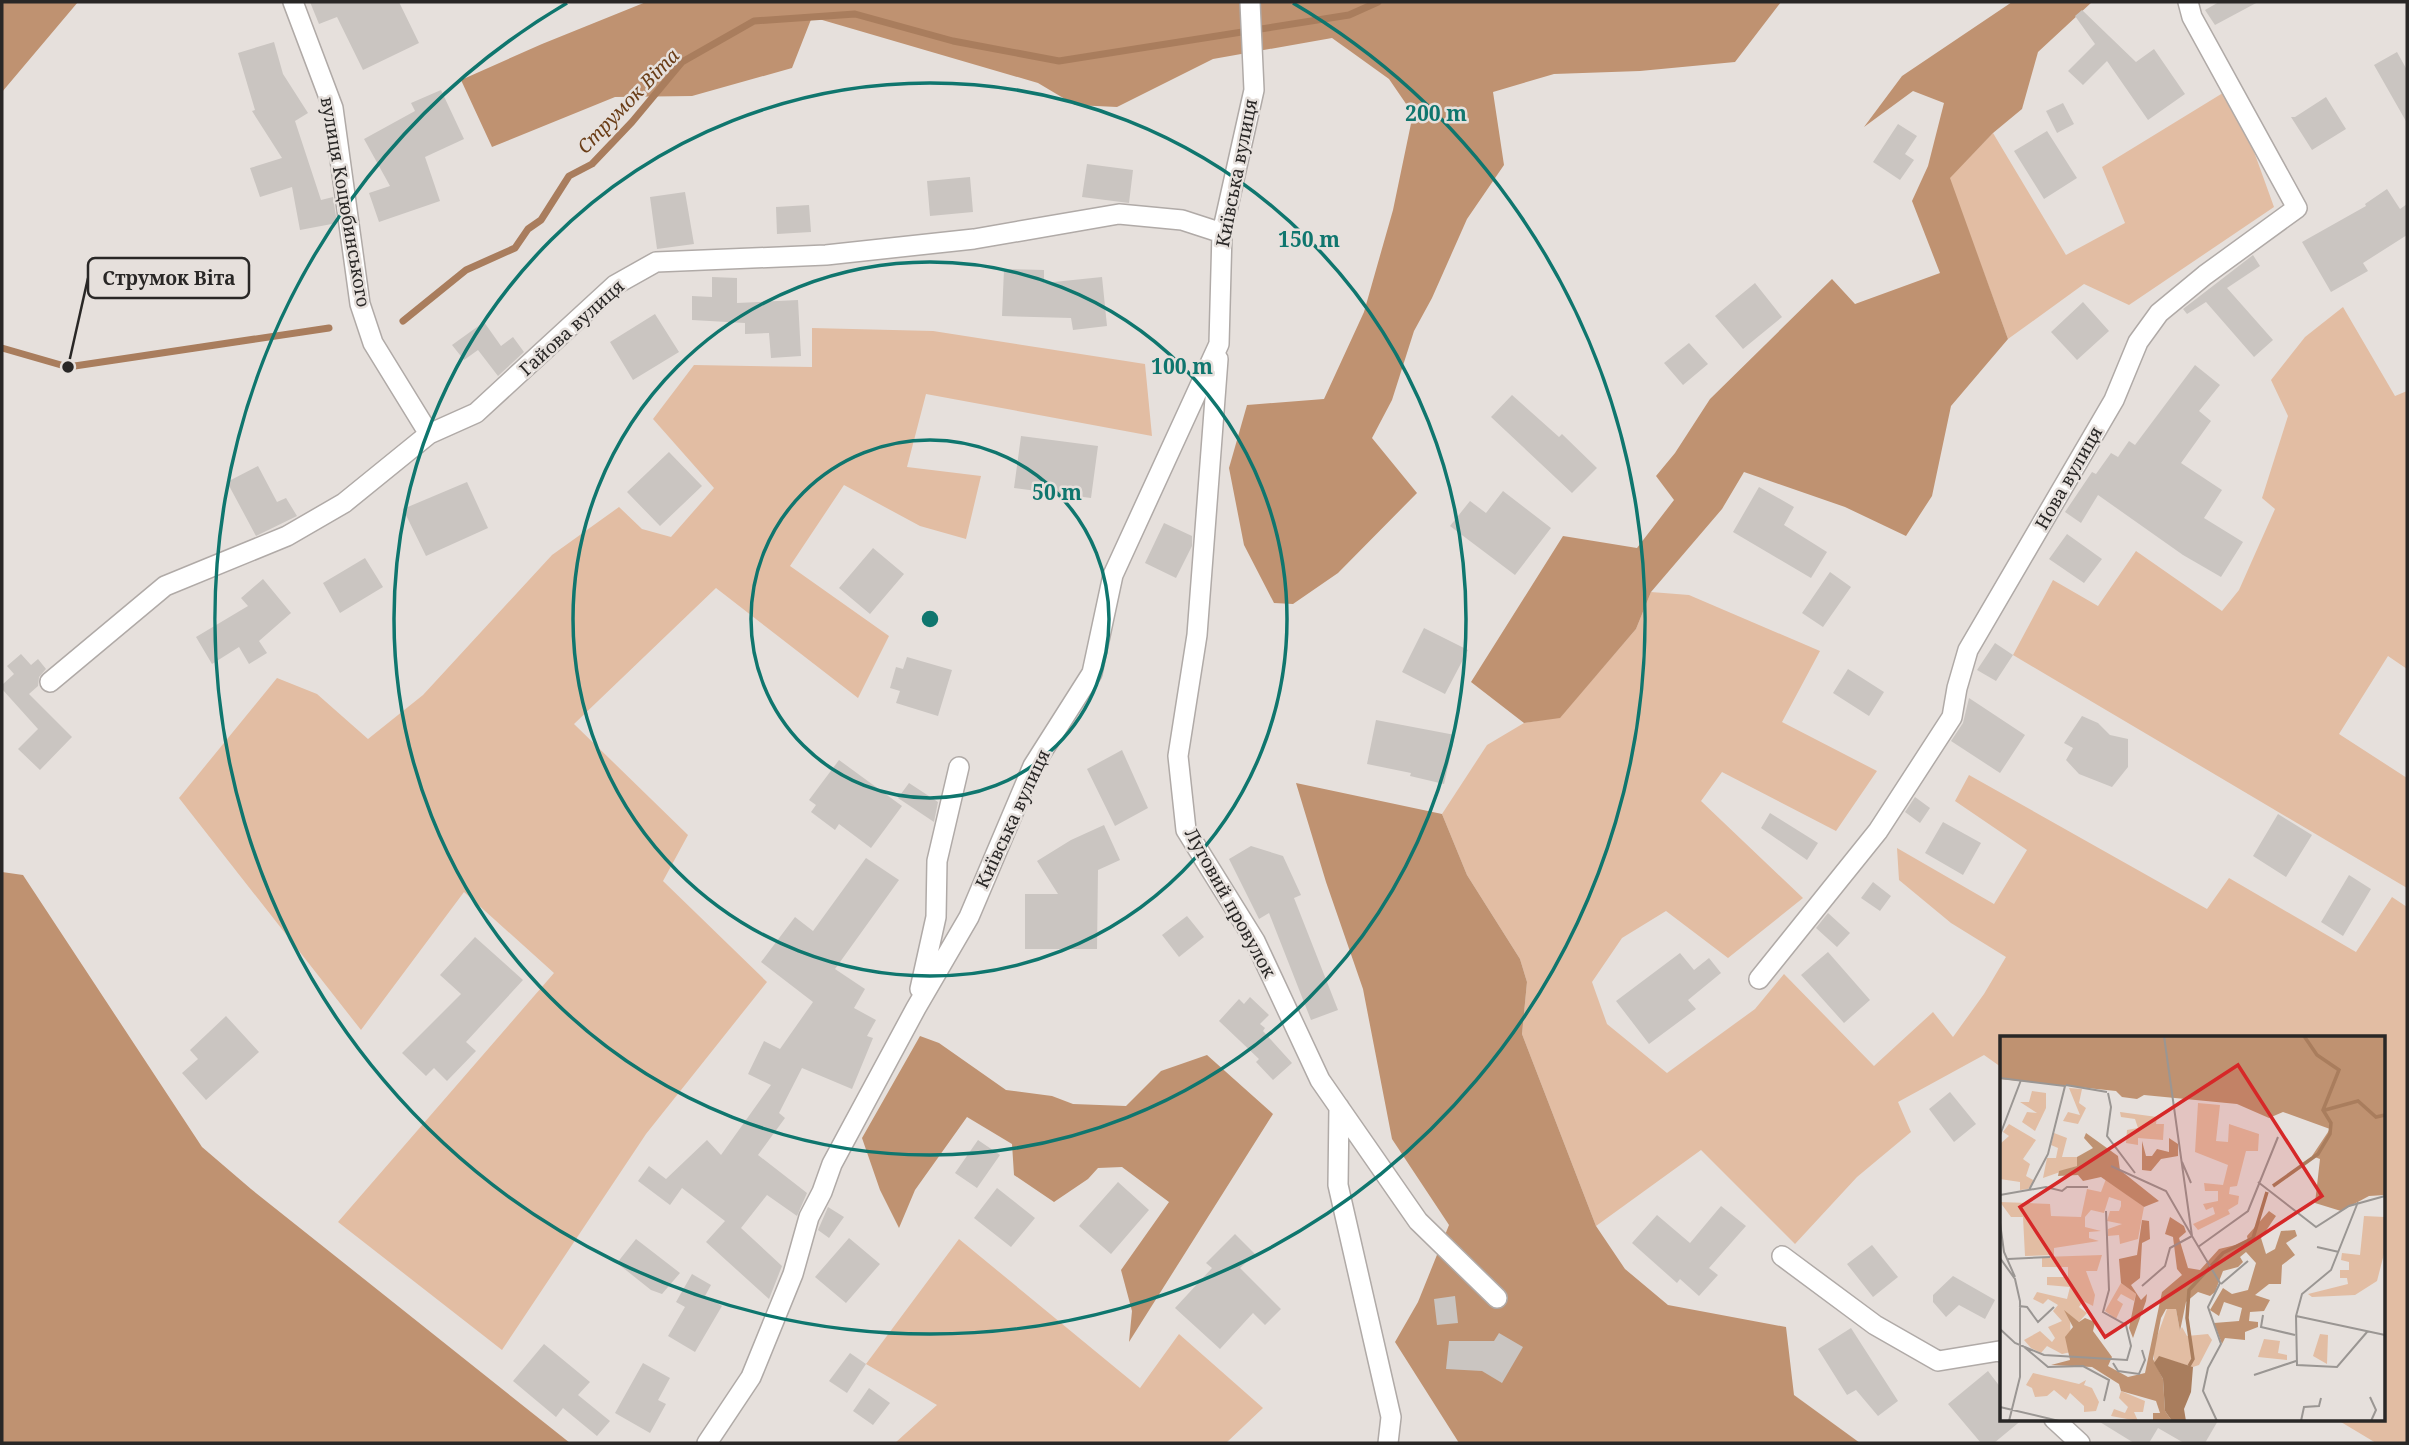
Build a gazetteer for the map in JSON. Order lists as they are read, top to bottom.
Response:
{
  "streets": {
    "street": [
      "Київська вулиця",
      "вулиця Коцюбинського",
      "Гайова вулиця",
      "Нова вулиця",
      "Луговий провулок"
    ]
  },
  "crossings": [
    ["Київська вулиця", "Гайова вулиця"],
    ["Київська вулиця", "Луговий провулок"],
    ["вулиця Коцюбинського", "Гайова вулиця"]
  ],
  "water": ["Струмок Віта"],
  "places": ["Струмок Віта"],
  "rings": [
    "200 m",
    "150 m",
    "100 m",
    "50 m"
  ]
}
